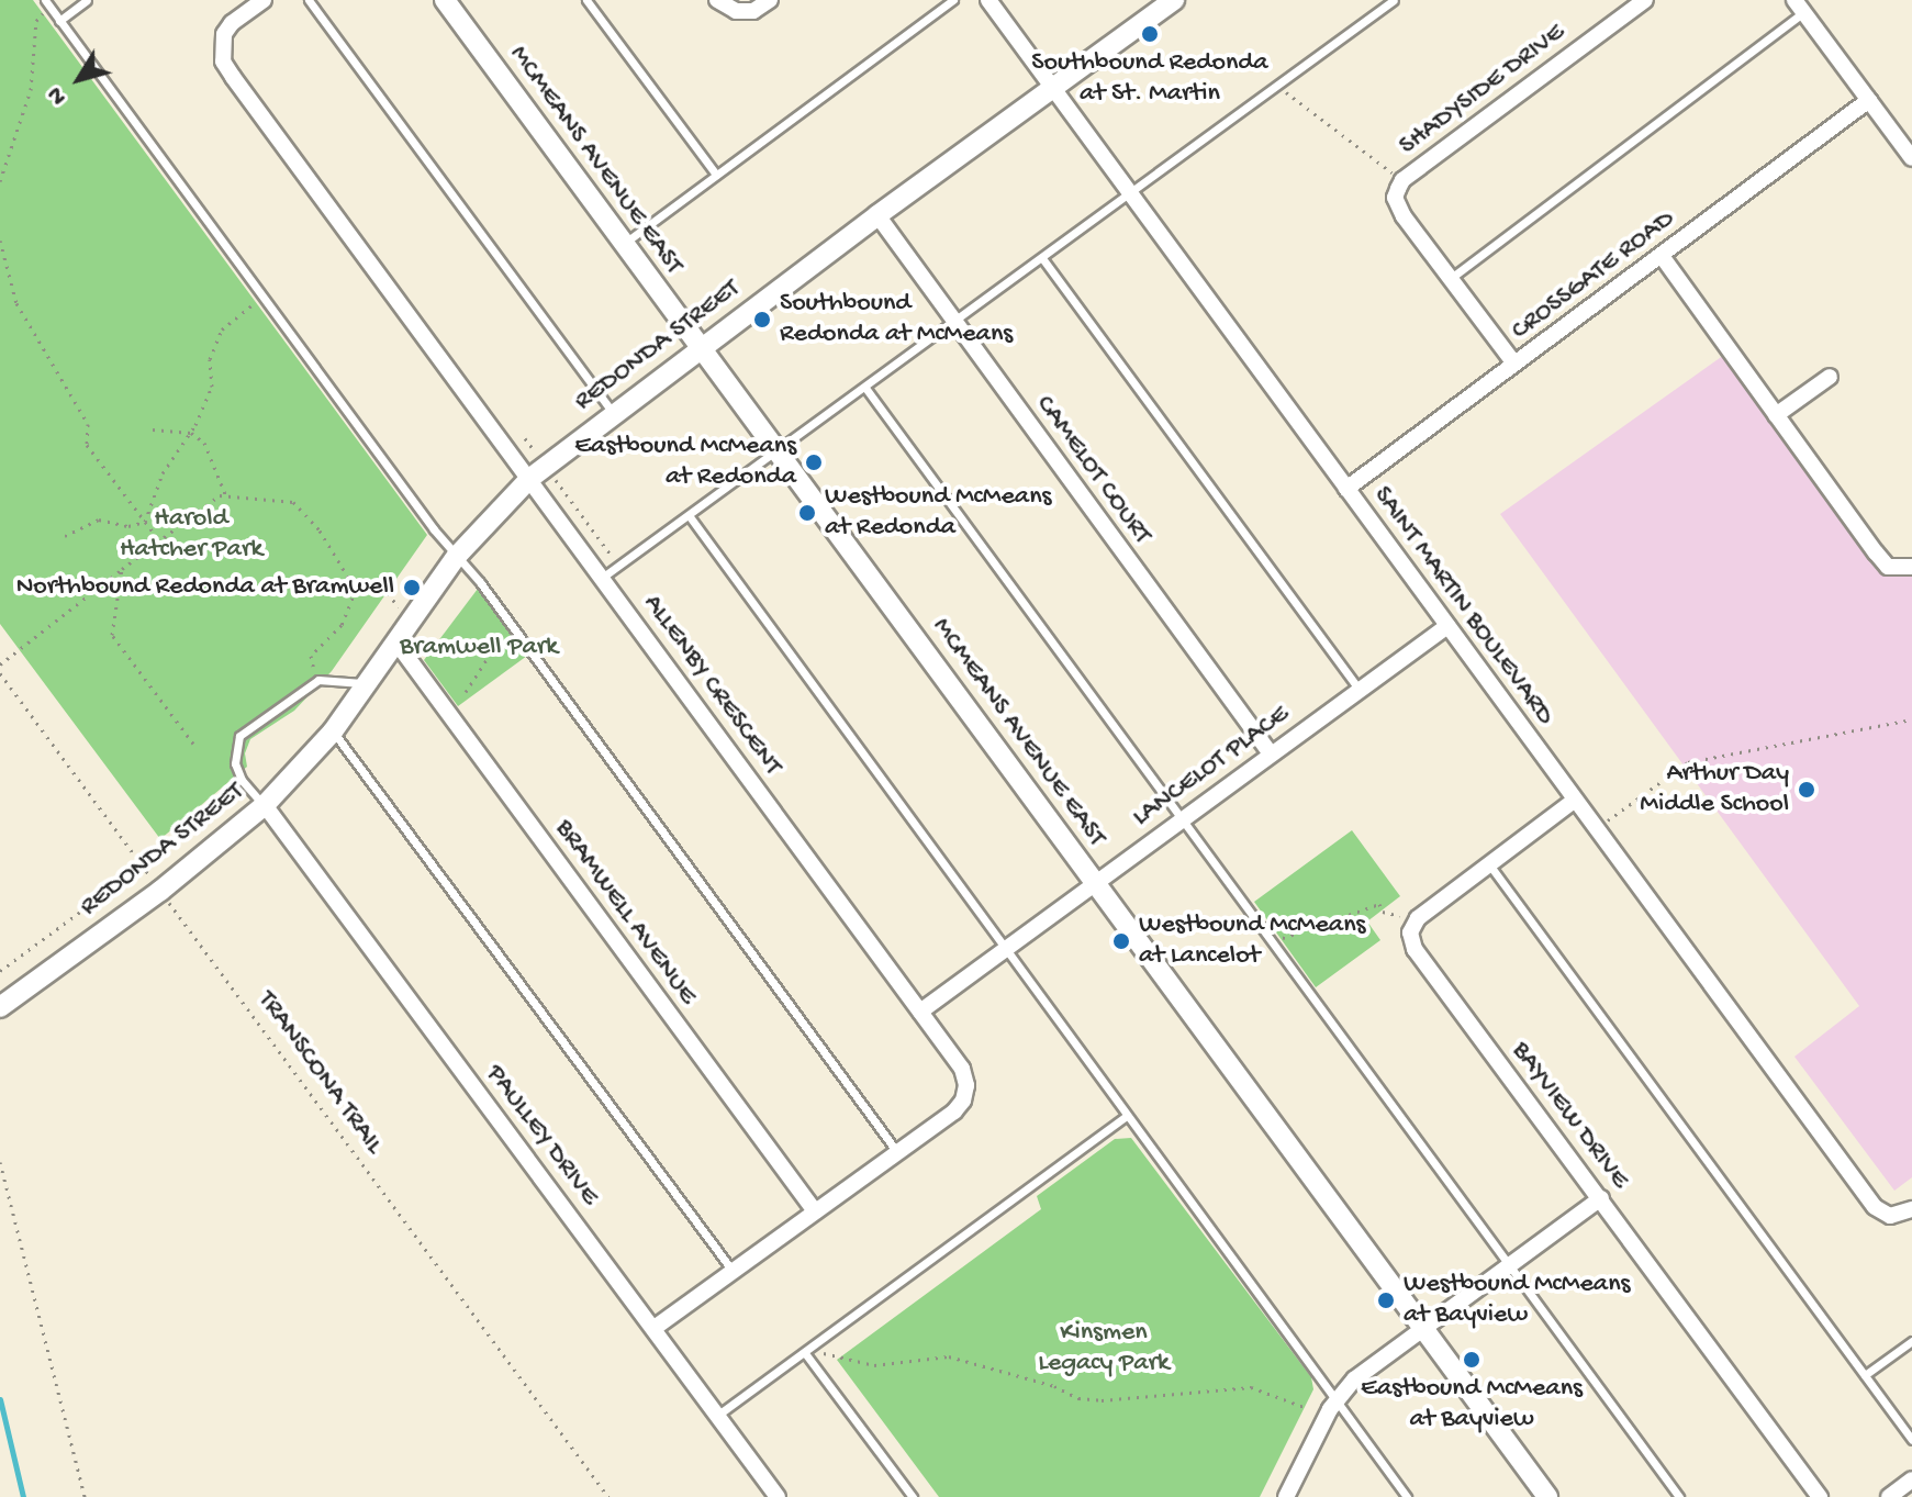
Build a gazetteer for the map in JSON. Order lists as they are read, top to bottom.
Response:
{
  "streets": {
    "street": [
      "SHADYSIDE DRIVE",
      "MCMEANS AVENUE EAST",
      "CROSSGATE ROAD",
      "REDONDA STREET",
      "CAMELOT COURT",
      "SAINT MARTIN BOULEVARD",
      "ALLENBY CRESCENT",
      "LANCELOT PLACE",
      "BRAMWELL AVENUE",
      "BAYVIEW DRIVE",
      "PAULLEY DRIVE"
    ],
    "path": ["TRANSCONA TRAIL"]
  },
  "crossings": [
    ["SHADYSIDE DRIVE", "CROSSGATE ROAD"],
    ["MCMEANS AVENUE EAST", "REDONDA STREET"],
    ["MCMEANS AVENUE EAST", "LANCELOT PLACE"],
    ["CROSSGATE ROAD", "SAINT MARTIN BOULEVARD"],
    ["REDONDA STREET", "CAMELOT COURT"],
    ["REDONDA STREET", "SAINT MARTIN BOULEVARD"],
    ["REDONDA STREET", "ALLENBY CRESCENT"],
    ["REDONDA STREET", "BRAMWELL AVENUE"],
    ["REDONDA STREET", "TRANSCONA TRAIL"],
    ["REDONDA STREET", "PAULLEY DRIVE"],
    ["CAMELOT COURT", "LANCELOT PLACE"],
    ["SAINT MARTIN BOULEVARD", "LANCELOT PLACE"],
    ["ALLENBY CRESCENT", "LANCELOT PLACE"],
    ["ALLENBY CRESCENT", "BRAMWELL AVENUE"],
    ["ALLENBY CRESCENT", "PAULLEY DRIVE"]
  ],
  "parks": ["Harold Hatcher Park", "Bramwell Park", "Kinsmen Legacy Park"],
  "places": [
    "Southbound Redonda at St. Martin",
    "Southbound Redonda at McMeans",
    "Eastbound McMeans at Redonda",
    "Westbound McMeans at Redonda",
    "Northbound Redonda at Bramwell",
    "Arthur Day Middle School",
    "Westbound McMeans at Lancelot",
    "Westbound McMeans at Bayview",
    "Eastbound McMeans at Bayview"
  ],
  "north": "bottom left"
}
